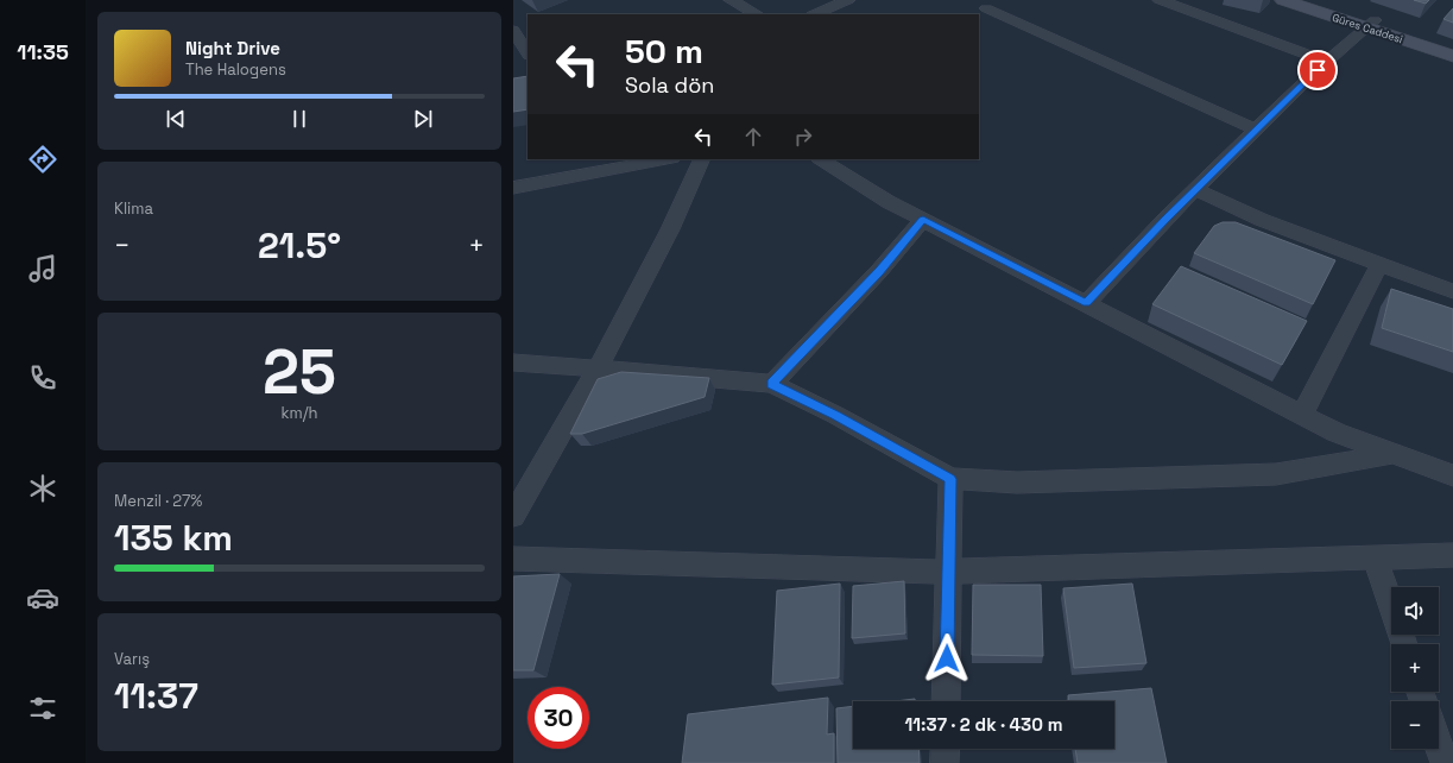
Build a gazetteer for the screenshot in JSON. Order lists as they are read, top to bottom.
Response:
{
  "streets": {
    "street": ["Güres Caddesi"]
  },
  "page": {
    "tabs": "11:35",
    "turn": ["50 m", "Sola dön"],
    "song": ["Night Drive", "The Halogens"],
    "tile": [
      "Klima",
      ["25", "km/h"],
      ["Menzil · 27%", "135 km"],
      ["Varış", "11:37"]
    ],
    "heat": ["−", "21.5°", "+"],
    "map_buttons": ["+", "−"],
    "limit": "30",
    "trip": "11:37 · 2 dk · 430 m"
  }
}
